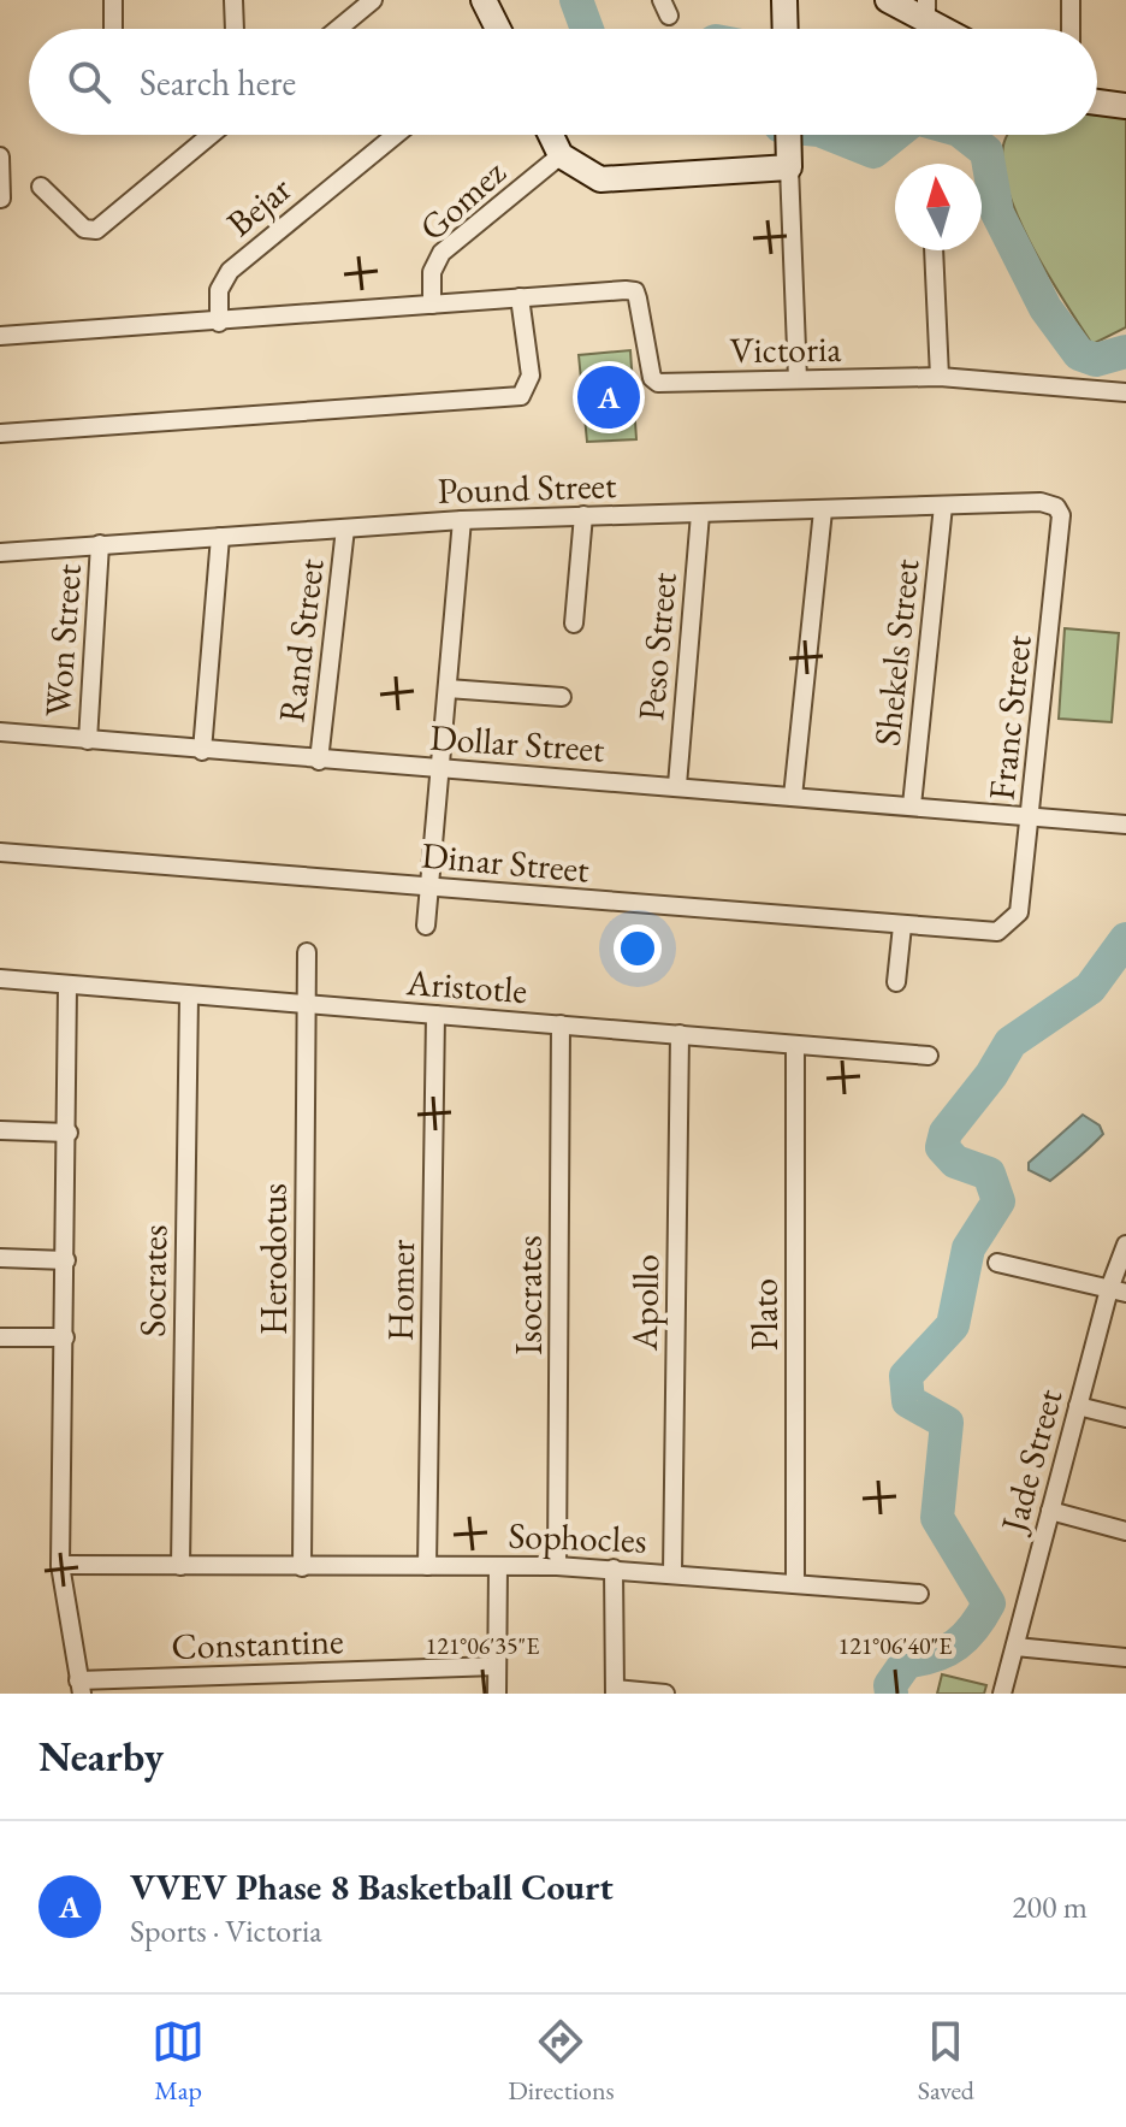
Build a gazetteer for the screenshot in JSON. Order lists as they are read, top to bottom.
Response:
{
  "streets": {
    "street": [
      "Gomez",
      "Bejar",
      "Victoria",
      "Pound Street",
      "Won Street",
      "Rand Street",
      "Peso Street",
      "Shekels Street",
      "Franc Street",
      "Dollar Street",
      "Dinar Street",
      "Aristotle",
      "Herodotus",
      "Socrates",
      "Homer",
      "Isocrates",
      "Apollo",
      "Plato",
      "Jade Street",
      "Sophocles",
      "Constantine"
    ]
  },
  "crossings": [
    ["Gomez", "Victoria"],
    ["Bejar", "Victoria"],
    ["Pound Street", "Won Street"],
    ["Pound Street", "Rand Street"],
    ["Pound Street", "Peso Street"],
    ["Pound Street", "Shekels Street"],
    ["Pound Street", "Franc Street"],
    ["Won Street", "Dollar Street"],
    ["Rand Street", "Dollar Street"],
    ["Peso Street", "Dollar Street"],
    ["Shekels Street", "Dollar Street"],
    ["Franc Street", "Dollar Street"],
    ["Franc Street", "Dinar Street"],
    ["Aristotle", "Herodotus"],
    ["Aristotle", "Socrates"],
    ["Aristotle", "Homer"],
    ["Aristotle", "Isocrates"],
    ["Aristotle", "Apollo"],
    ["Aristotle", "Plato"],
    ["Herodotus", "Sophocles"],
    ["Socrates", "Sophocles"],
    ["Homer", "Sophocles"],
    ["Isocrates", "Sophocles"],
    ["Apollo", "Sophocles"],
    ["Plato", "Sophocles"]
  ],
  "north": "top",
  "page": {
    "search": "Search here",
    "pins": "A",
    "heading": "Nearby",
    "list": [
      {
        "mark": "A",
        "name": "VVEV Phase 8 Basketball Court",
        "note": "Sports · Victoria",
        "value": "200 m"
      }
    ],
    "nav": ["Map", "Directions", "Saved"]
  },
  "coordinates": ["121°06'35\"E", "121°06'40\"E"]
}
